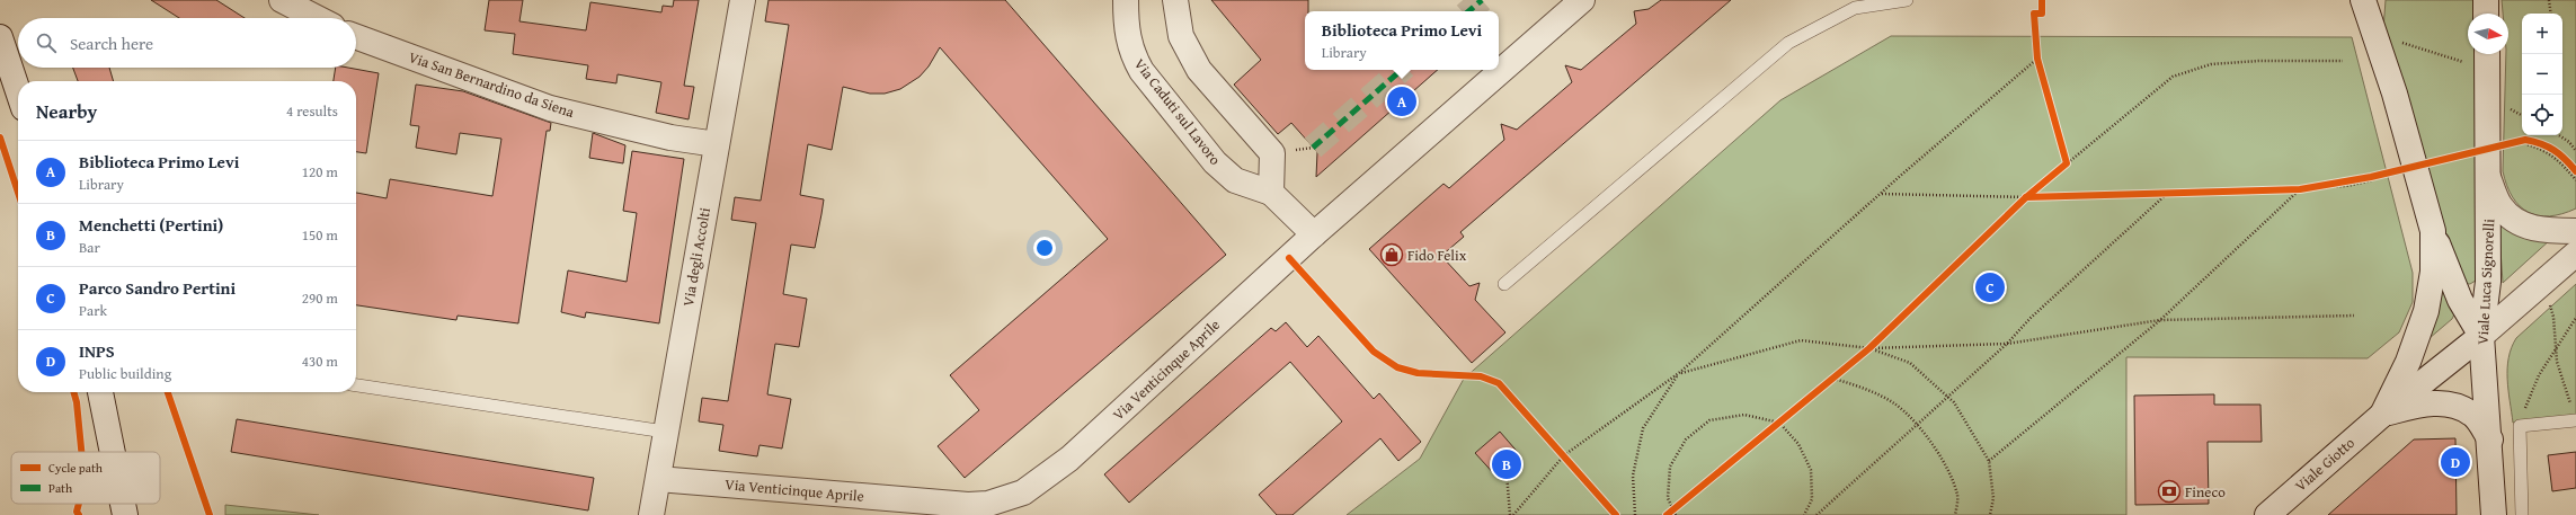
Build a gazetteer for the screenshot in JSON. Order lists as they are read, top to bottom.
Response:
{
  "streets": {
    "street": [
      "Via San Bernardino da Siena",
      "Via Caduti sul Lavoro",
      "Via degli Accolti",
      "Viale Luca Signorelli",
      "Via Venticinque Aprile",
      "Viale Giotto"
    ]
  },
  "crossings": [
    ["Via San Bernardino da Siena", "Via degli Accolti"],
    ["Via Caduti sul Lavoro", "Via Venticinque Aprile"],
    ["Via degli Accolti", "Via Venticinque Aprile"],
    ["Viale Luca Signorelli", "Viale Giotto"]
  ],
  "places": {
    "shop": ["Fido Felix"],
    "bank": ["Fineco"]
  },
  "legend": ["Cycle path", "Path"],
  "north": "right",
  "page": {
    "popup": ["Biblioteca Primo Levi", "Library"],
    "map_buttons": ["+", "−"],
    "search": "Search here",
    "heading": ["Nearby", "4 results"],
    "pins": [
      "A",
      "C",
      "D",
      "B"
    ],
    "list": [
      {
        "mark": "A",
        "name": "Biblioteca Primo Levi",
        "note": "Library",
        "value": "120 m"
      },
      {
        "mark": "B",
        "name": "Menchetti (Pertini)",
        "note": "Bar",
        "value": "150 m"
      },
      {
        "mark": "C",
        "name": "Parco Sandro Pertini",
        "note": "Park",
        "value": "290 m"
      },
      {
        "mark": "D",
        "name": "INPS",
        "note": "Public building",
        "value": "430 m"
      }
    ]
  }
}
